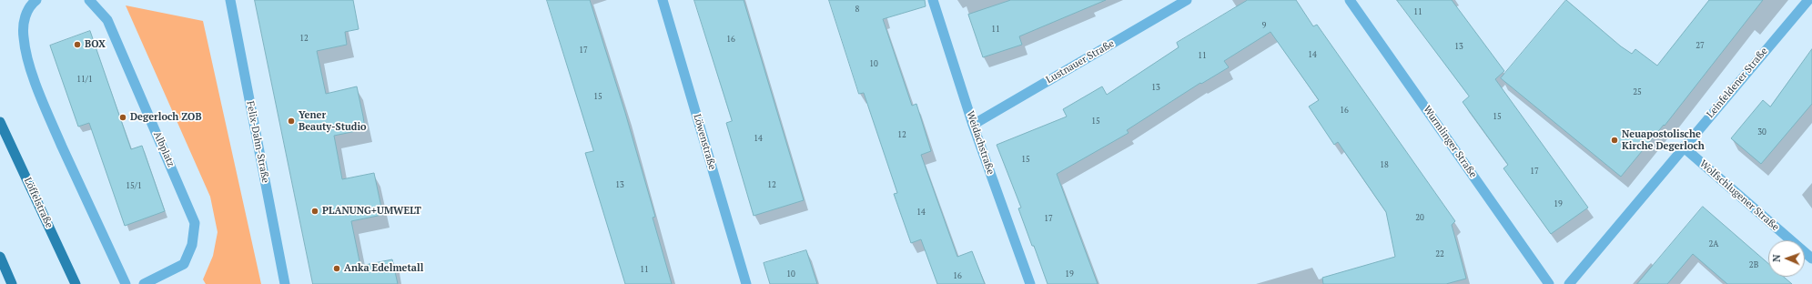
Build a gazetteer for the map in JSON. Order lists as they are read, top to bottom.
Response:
{
  "streets": {
    "main road": ["Löffelstraße"],
    "street": [
      "Lustnauer Straße",
      "Leinfeldener Straße",
      "Felix-Dahn-Straße",
      "Löwenstraße",
      "Wurmlinger Straße",
      "Weidachstraße",
      "Albplatz",
      "Wolfschlugener Straße"
    ]
  },
  "crossings": [
    ["Lustnauer Straße", "Weidachstraße"],
    ["Leinfeldener Straße", "Wolfschlugener Straße"]
  ],
  "places": [
    "BOX",
    "Degerloch ZOB",
    "Yener Beauty-Studio",
    "Neuapostolische Kirche Degerloch",
    "PLANUNG+UMWELT",
    "Anka Edelmetall"
  ],
  "house_numbers": [
    "8",
    "11",
    "9",
    "11",
    "12",
    "16",
    "27",
    "13",
    "17",
    "14",
    "11",
    "10",
    "11/1",
    "13",
    "25",
    "15",
    "16",
    "15",
    "15",
    "30",
    "12",
    "14",
    "15",
    "18",
    "17",
    "13",
    "12",
    "15/1",
    "19",
    "14",
    "20",
    "17",
    "2A",
    "22",
    "2B",
    "11",
    "10",
    "19",
    "16"
  ],
  "north": "left"
}
